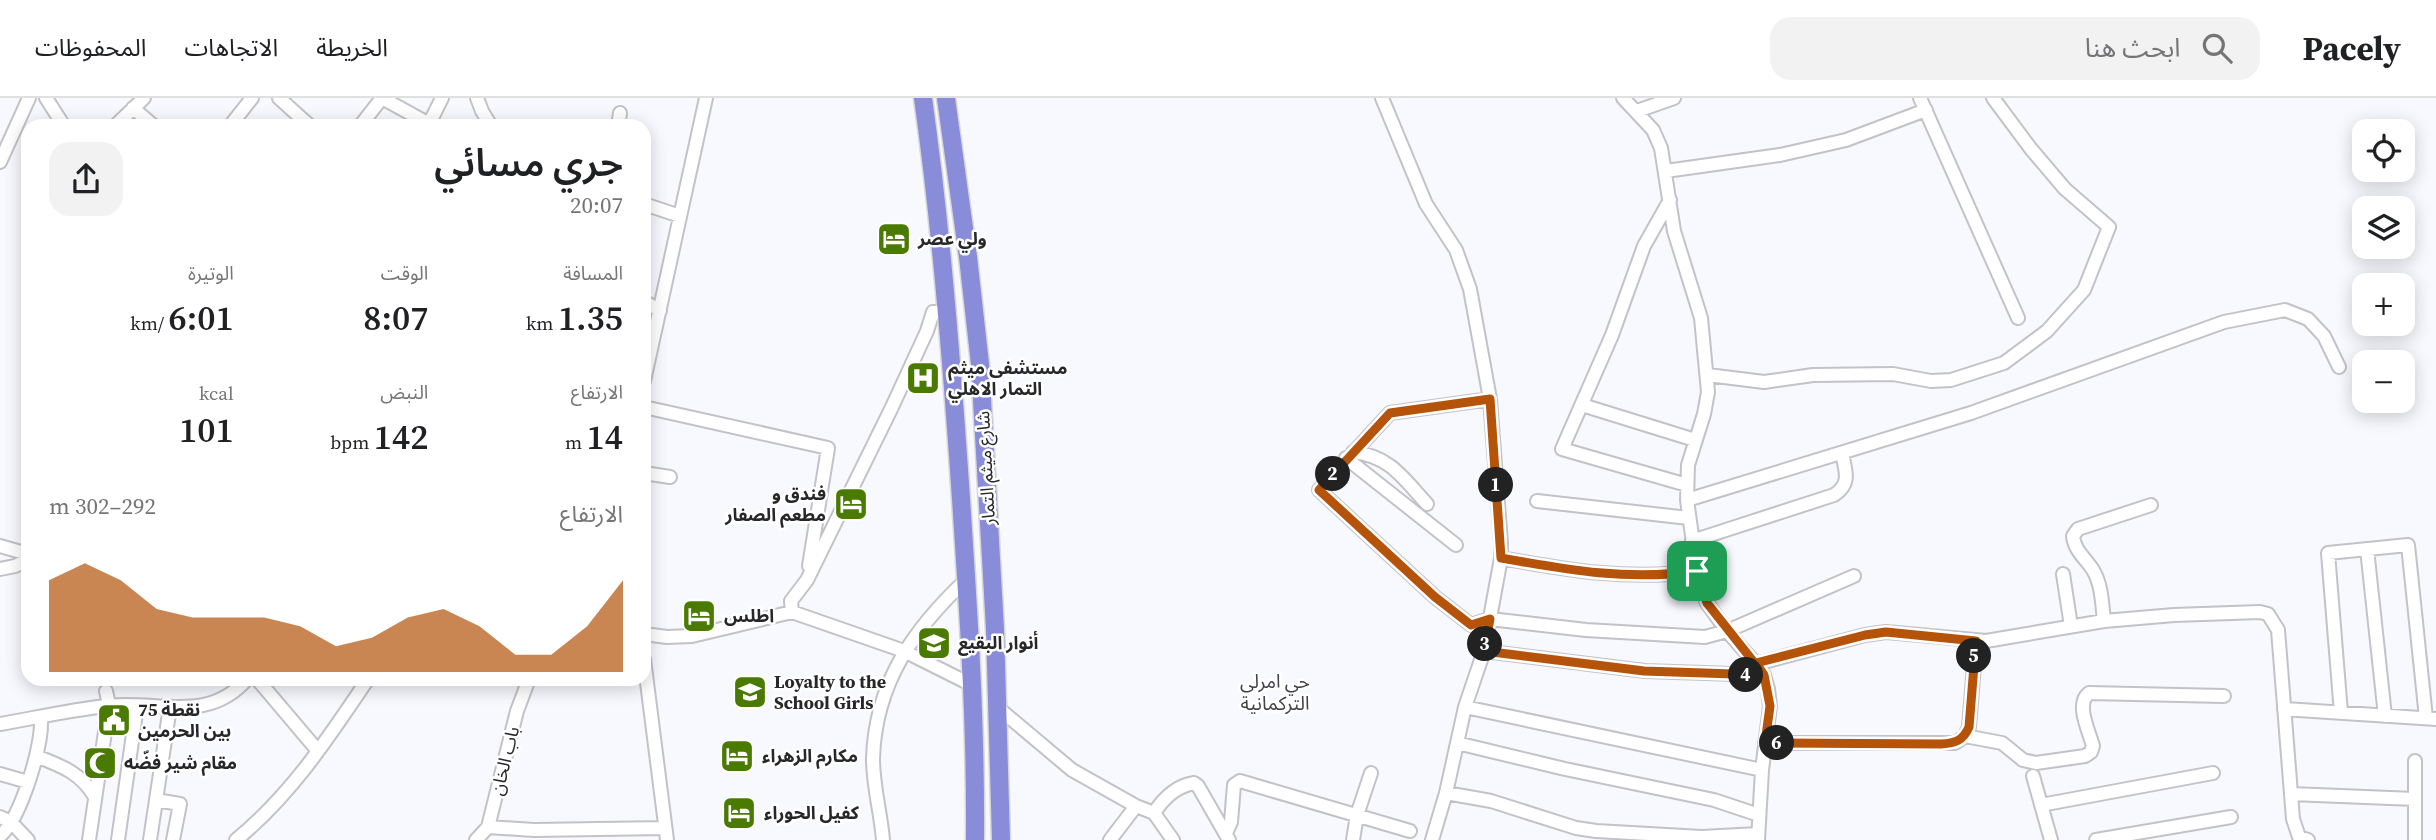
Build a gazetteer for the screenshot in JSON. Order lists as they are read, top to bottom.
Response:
{
  "streets": {
    "highway": ["شارع ميثم التمار"],
    "street": ["باب الخان"]
  },
  "districts": ["حي امرلي التركمانية"],
  "places": {
    "hotel": [
      "ولي عصر",
      "فندق و مطعم الصفار",
      "اطلس",
      "مكارم الزهراء",
      "كفيل الحوراء"
    ],
    "hospital": ["مستشفى ميثم التمار الاهلي"],
    "school or university": ["أنوار البقيع", "Loyalty to the School Girls"],
    "public building": ["نقطة 75 بين الحرمين"],
    "mosque": ["مقام شير فضّه"]
  },
  "page": {
    "header": "Pacely",
    "search": "ابحث هنا",
    "nav": ["الخريطة", "الاتجاهات", "المحفوظات"],
    "map_buttons": ["+", "−"],
    "heading": ["جري مسائي", "20:07"],
    "stats": [
      ["المسافة", "1.35 km"],
      ["الوقت", "8:07"],
      ["الوتيرة", "6:01 /km"],
      ["الارتفاع", "14 m"],
      ["النبض", "142 bpm"],
      ["kcal", "101"]
    ],
    "pins": [
      "2",
      "1",
      "3",
      "5",
      "4",
      "6"
    ],
    "chart": ["الارتفاع", "292–302 m"]
  }
}
